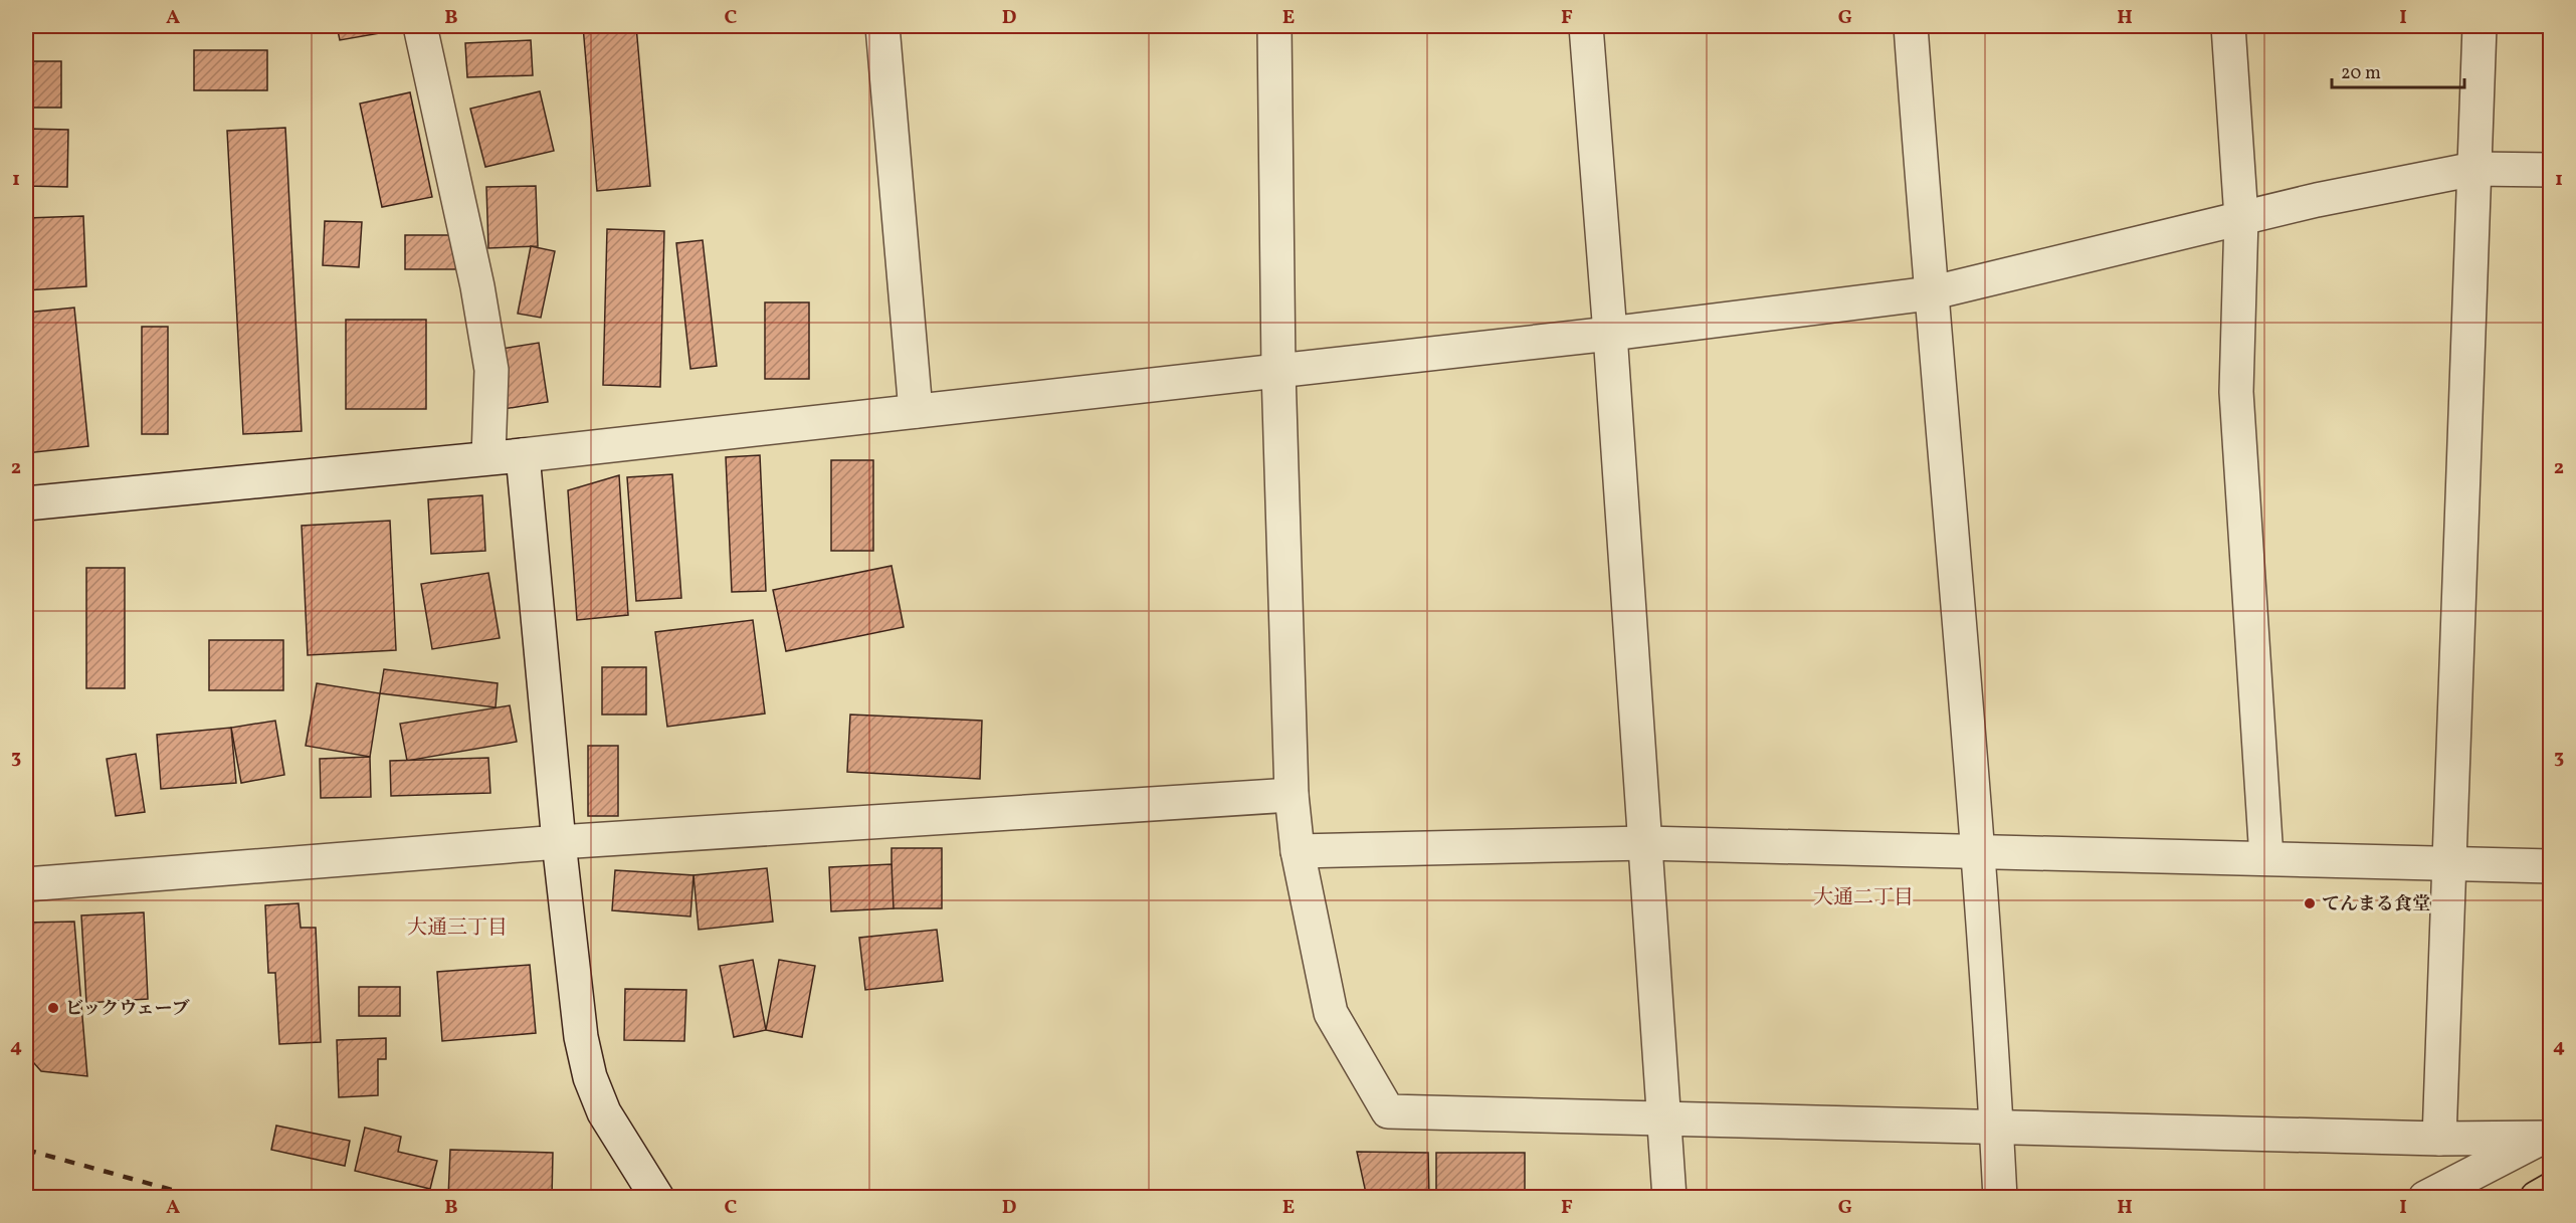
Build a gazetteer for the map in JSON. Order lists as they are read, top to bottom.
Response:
{
  "districts": ["大通二丁目", "大通三丁目"],
  "places": ["てんまる食堂", "ビックウェーブ"],
  "scale_bar": "20 m",
  "grid": {
    "columns": [
      "A",
      "B",
      "C",
      "D",
      "E",
      "F",
      "G",
      "H",
      "I"
    ],
    "rows": [
      "1",
      "2",
      "3",
      "4"
    ]
  }
}
